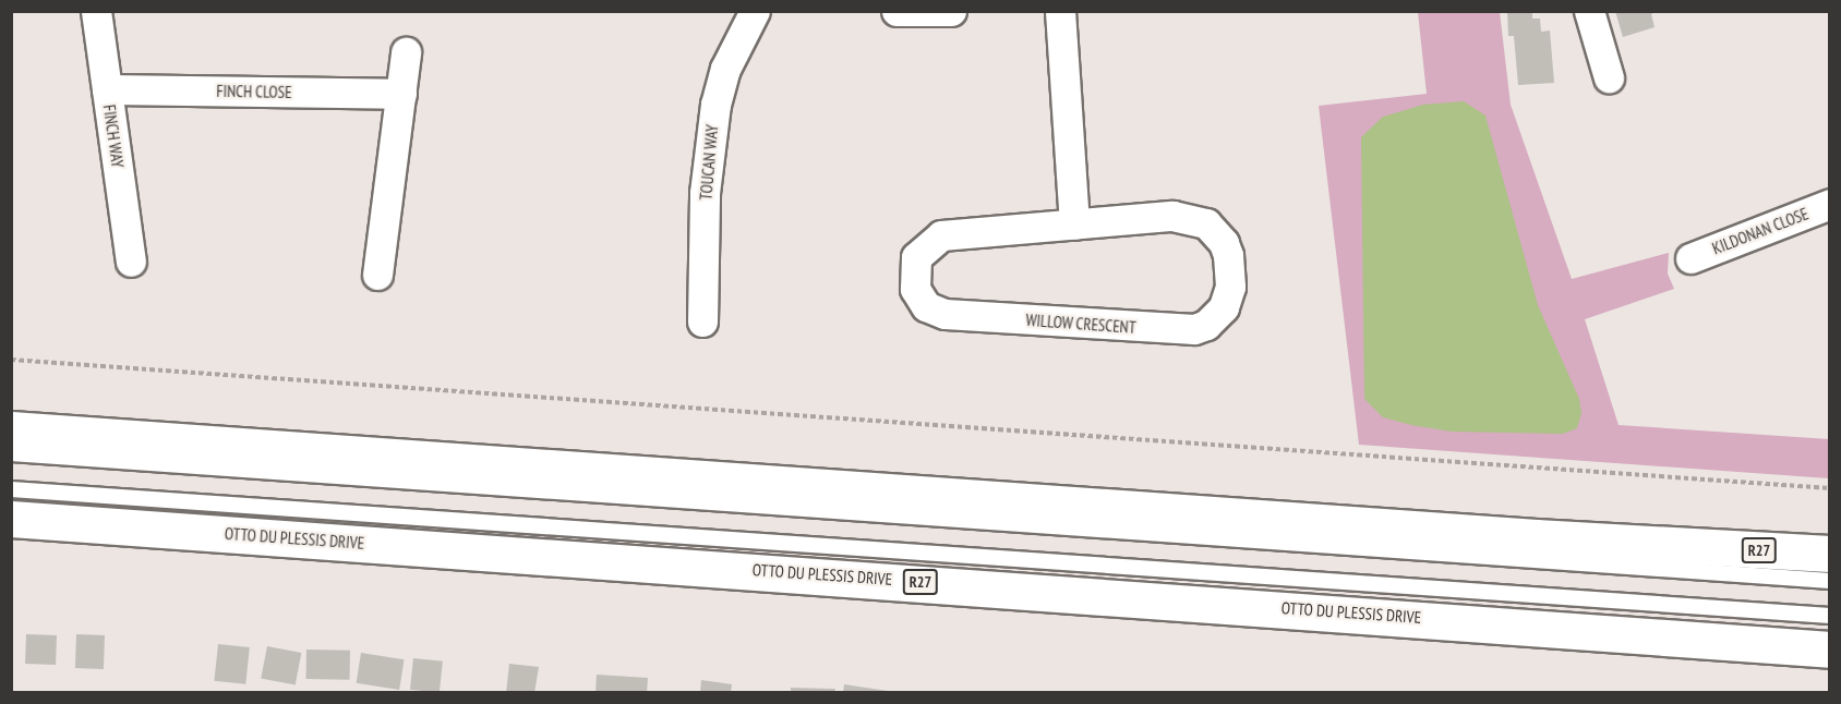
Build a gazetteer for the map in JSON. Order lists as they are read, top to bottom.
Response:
{
  "streets": {
    "main road": ["OTTO DU PLESSIS DRIVE", "R27"],
    "street": [
      "FINCH CLOSE",
      "FINCH WAY",
      "TOUCAN WAY",
      "KILDONAN CLOSE",
      "WILLOW CRESCENT"
    ]
  },
  "crossings": [
    ["FINCH CLOSE", "FINCH WAY"]
  ]
}
